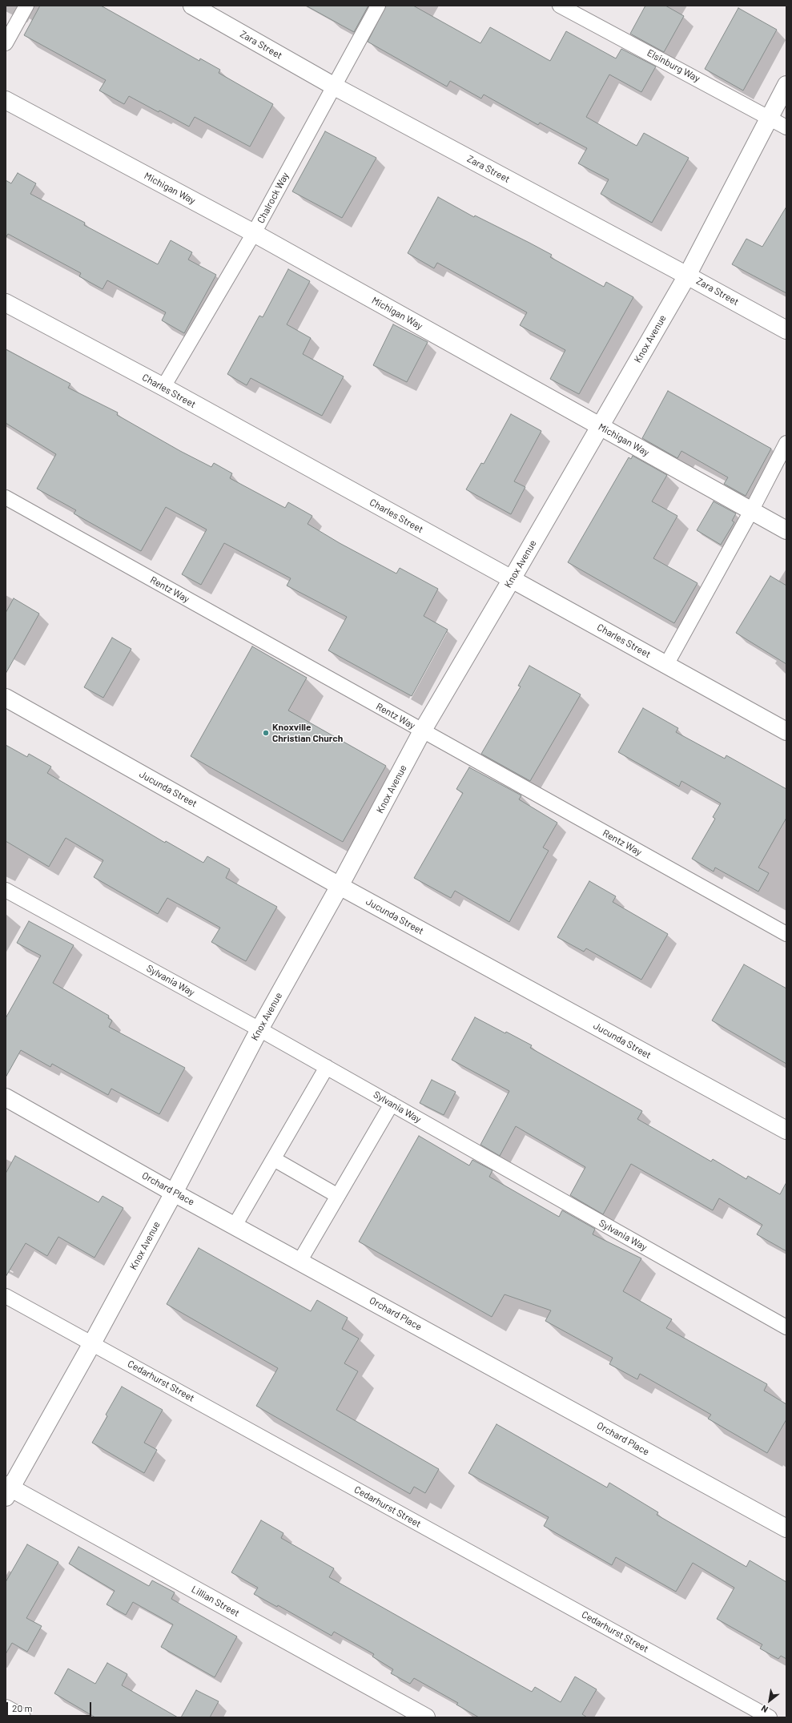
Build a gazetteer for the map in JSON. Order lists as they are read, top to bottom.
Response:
{
  "streets": {
    "street": [
      "Zara Street",
      "Michigan Way",
      "Knox Avenue",
      "Charles Street",
      "Jucunda Street",
      "Orchard Place",
      "Lillian Street"
    ],
    "lane": [
      "Elsinburg Way",
      "Chalrock Way",
      "Rentz Way",
      "Sylvania Way",
      "Cedarhurst Street"
    ]
  },
  "crossings": [
    ["Zara Street", "Chalrock Way"],
    ["Zara Street", "Knox Avenue"],
    ["Elsinburg Way", "Knox Avenue"],
    ["Michigan Way", "Chalrock Way"],
    ["Michigan Way", "Knox Avenue"],
    ["Chalrock Way", "Charles Street"],
    ["Knox Avenue", "Charles Street"],
    ["Knox Avenue", "Rentz Way"],
    ["Knox Avenue", "Jucunda Street"],
    ["Knox Avenue", "Sylvania Way"],
    ["Knox Avenue", "Orchard Place"],
    ["Knox Avenue", "Cedarhurst Street"],
    ["Knox Avenue", "Lillian Street"]
  ],
  "places": ["Knoxville Christian Church"],
  "scale_bar": "20 m",
  "north": "bottom left"
}
